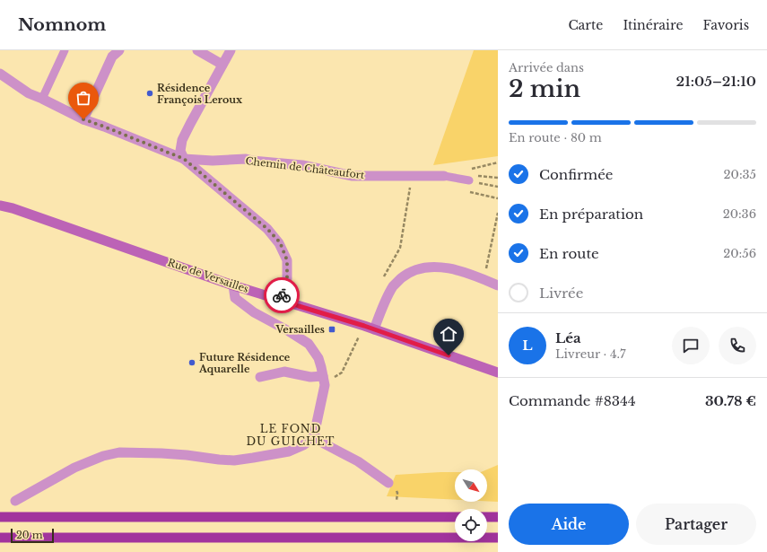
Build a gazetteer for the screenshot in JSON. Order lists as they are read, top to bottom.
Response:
{
  "streets": {
    "main road": ["Rue de Versailles"],
    "street": ["Chemin de Châteaufort"]
  },
  "districts": ["LE FOND DU GUICHET"],
  "places": {
    "other": ["Résidence François Leroux", "Future Résidence Aquarelle"],
    "transit": ["Versailles"]
  },
  "scale_bar": "20 m",
  "north": "bottom right",
  "page": {
    "header": "Nomnom",
    "nav": ["Carte", "Itinéraire", "Favoris"],
    "heading": ["2 min", "Arrivée dans", "21:05–21:10"],
    "panel": [
      "Léa",
      "Livreur · 4.7",
      "Commande #8344",
      "30.78 €"
    ],
    "bar": "En route · 80 m",
    "list": [
      ["Confirmée", "20:35"],
      ["En préparation", "20:36"],
      ["En route", "20:56"],
      "Livrée"
    ],
    "round": "L",
    "buttons": ["Aide", "Partager"],
    "scale": "20 m"
  }
}
